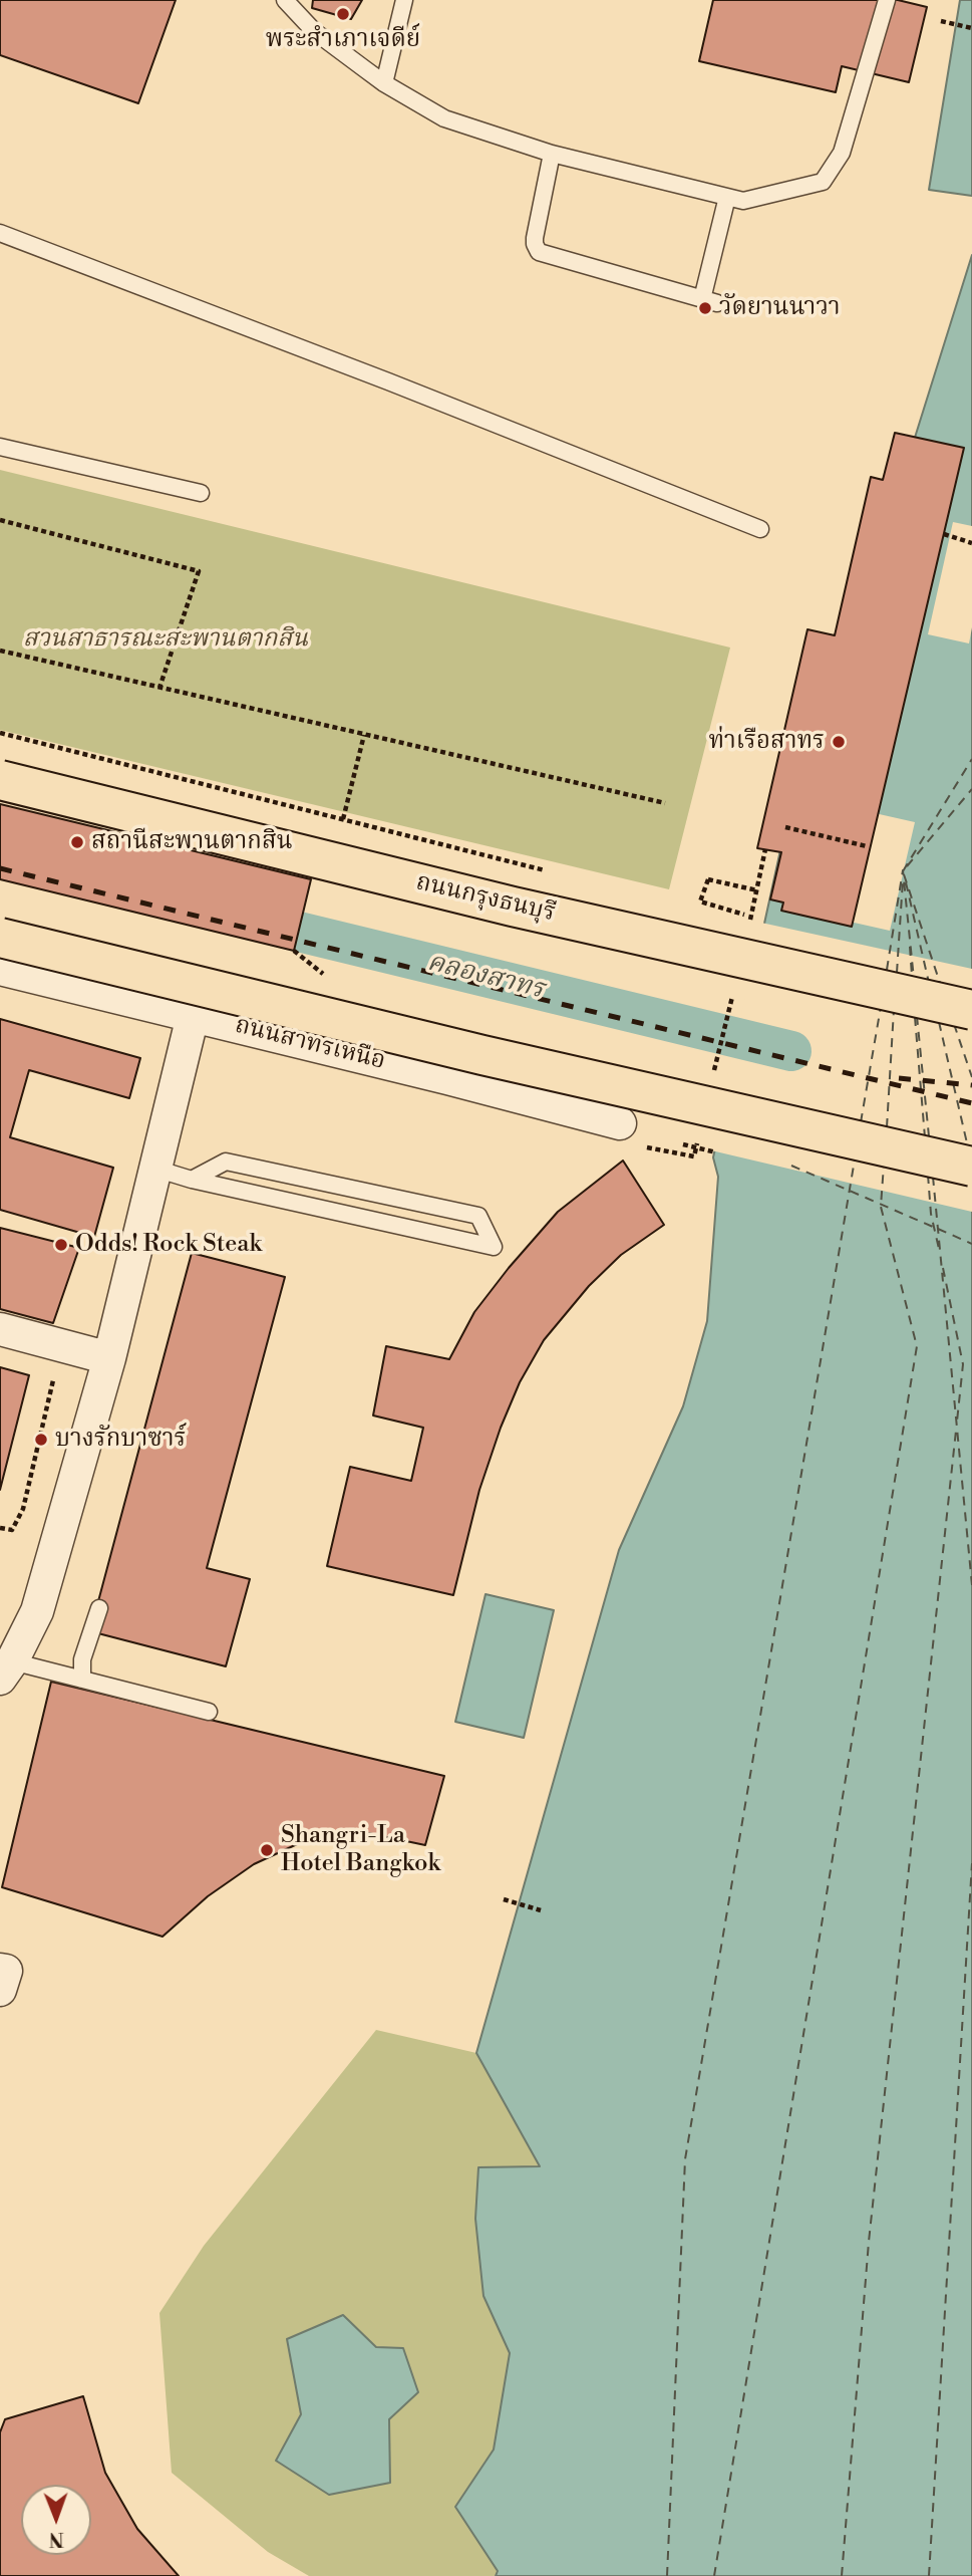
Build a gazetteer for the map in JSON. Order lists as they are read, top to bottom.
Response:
{
  "streets": {
    "main road": ["ถนนกรุงธนบุรี"],
    "street": ["ถนนสาทรเหนือ"]
  },
  "water": ["คลองสาทร"],
  "parks": ["สวนสาธารณะสะพานตากสิน"],
  "places": [
    "พระสำเภาเจดีย์",
    "วัดยานนาวา",
    "ท่าเรือสาทร",
    "สถานีสะพานตากสิน",
    "Odds! Rock Steak",
    "บางรักบาซาร์",
    "Shangri-La Hotel Bangkok"
  ],
  "north": "bottom"
}
